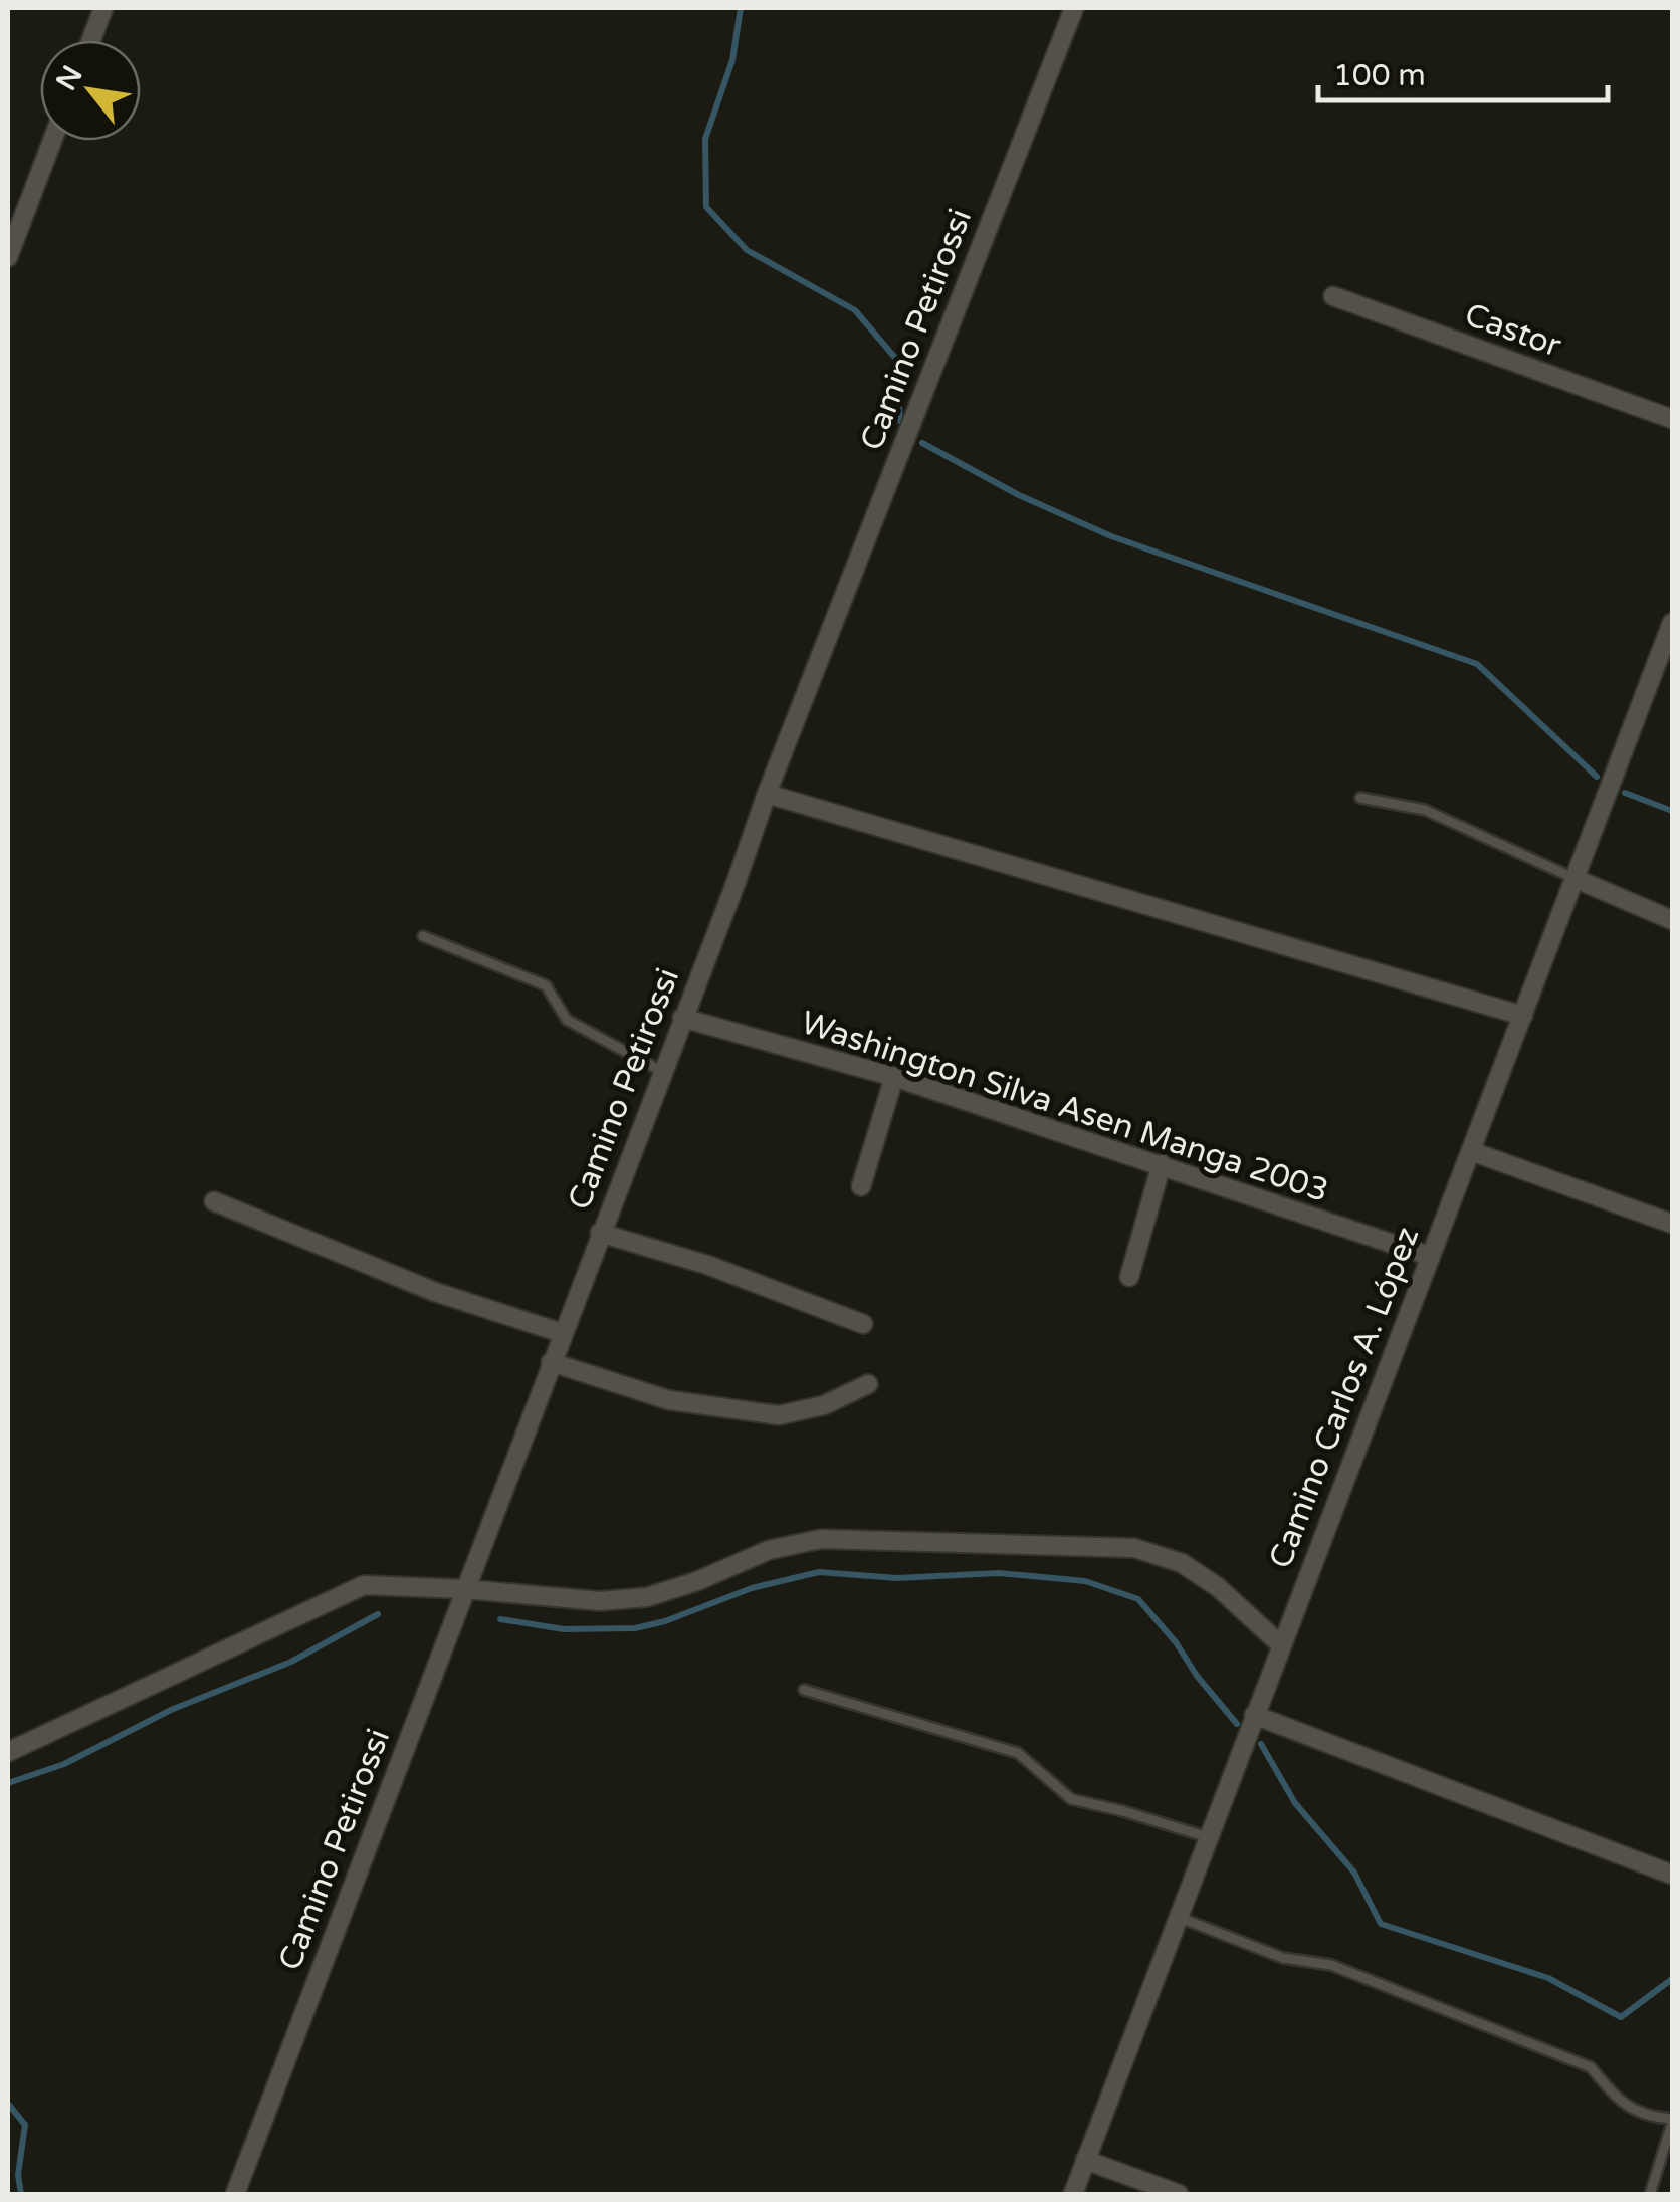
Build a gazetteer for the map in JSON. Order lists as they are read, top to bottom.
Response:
{
  "streets": {
    "street": [
      "Camino Petirossi",
      "Castor",
      "Washington Silva Asen Manga 2003",
      "Camino Carlos A. López"
    ]
  },
  "crossings": [
    ["Camino Petirossi", "Washington Silva Asen Manga 2003"],
    ["Washington Silva Asen Manga 2003", "Camino Carlos A. López"]
  ],
  "scale_bar": "100 m",
  "north": "top left"
}
